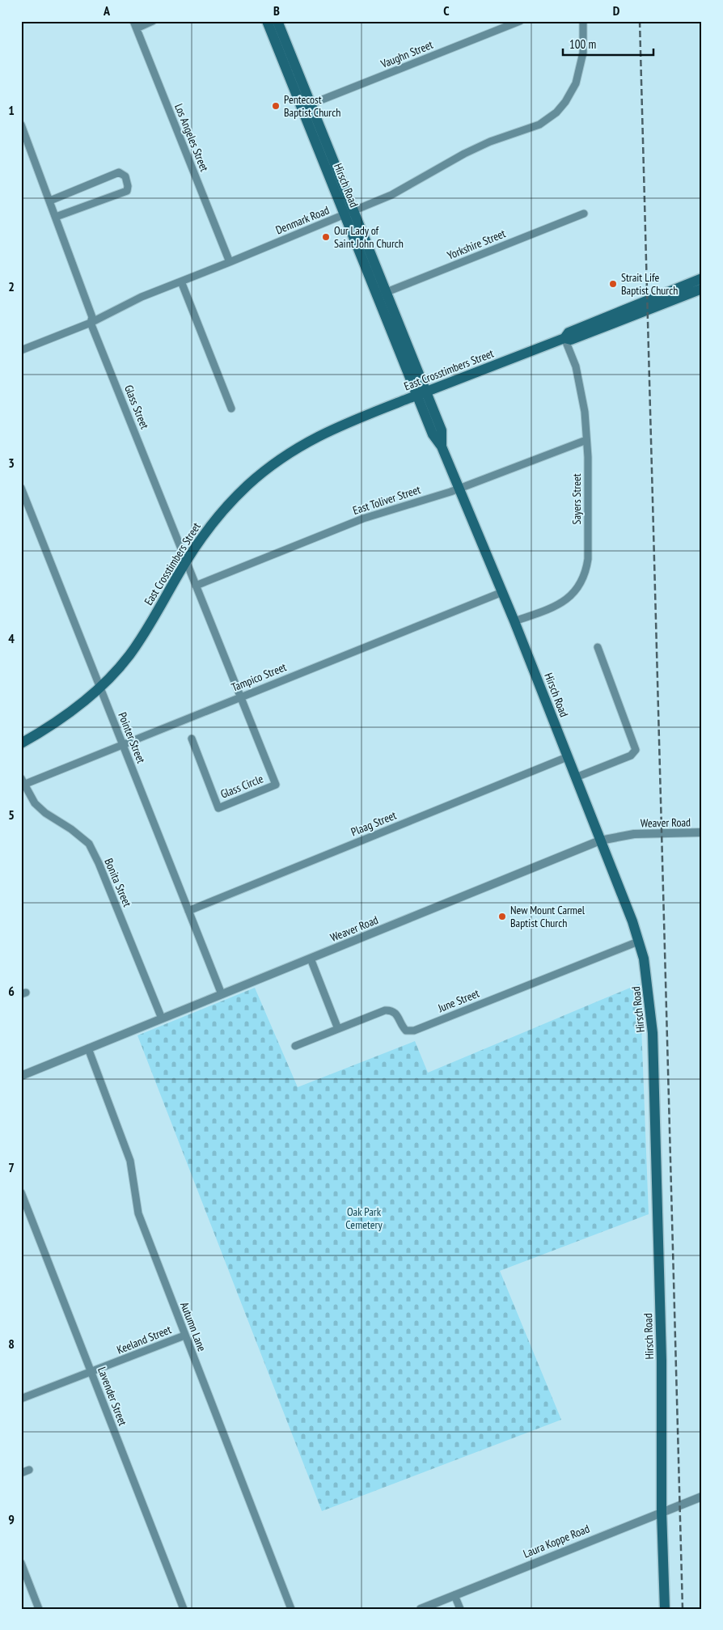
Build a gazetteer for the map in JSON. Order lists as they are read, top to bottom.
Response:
{
  "streets": {
    "main road": ["Hirsch Road", "East Crosstimbers Street"],
    "street": [
      "Vaughn Street",
      "Los Angeles Street",
      "Denmark Road",
      "Yorkshire Street",
      "Glass Street",
      "Sayers Street",
      "East Toliver Street",
      "Tampico Street",
      "Pointer Street",
      "Glass Circle",
      "Weaver Road",
      "Plaag Street",
      "Bonita Street",
      "June Street",
      "Autumn Lane",
      "Keeland Street",
      "Lavender Street",
      "Laura Koppe Road"
    ]
  },
  "crossings": [
    ["Vaughn Street", "Hirsch Road"],
    ["Los Angeles Street", "Denmark Road"],
    ["Hirsch Road", "Denmark Road"],
    ["Hirsch Road", "Yorkshire Street"],
    ["Hirsch Road", "East Crosstimbers Street"],
    ["Hirsch Road", "Sayers Street"],
    ["Hirsch Road", "East Toliver Street"],
    ["Hirsch Road", "Tampico Street"],
    ["Hirsch Road", "Weaver Road"],
    ["Hirsch Road", "Plaag Street"],
    ["Hirsch Road", "June Street"],
    ["Hirsch Road", "Laura Koppe Road"],
    ["Denmark Road", "Glass Street"],
    ["East Crosstimbers Street", "Glass Street"],
    ["East Crosstimbers Street", "Sayers Street"],
    ["East Crosstimbers Street", "Pointer Street"],
    ["Glass Street", "East Toliver Street"],
    ["Glass Street", "Tampico Street"],
    ["Glass Street", "Glass Circle"],
    ["Sayers Street", "East Toliver Street"],
    ["Tampico Street", "Pointer Street"],
    ["Tampico Street", "Glass Circle"],
    ["Tampico Street", "Bonita Street"],
    ["Pointer Street", "Weaver Road"],
    ["Pointer Street", "Plaag Street"],
    ["Weaver Road", "Bonita Street"],
    ["Weaver Road", "Autumn Lane"],
    ["Autumn Lane", "Keeland Street"],
    ["Keeland Street", "Lavender Street"]
  ],
  "parks": ["Oak Park Cemetery"],
  "places": [
    "Pentecost Baptist Church",
    "Our Lady of Saint John Church",
    "Strait Life Baptist Church",
    "New Mount Carmel Baptist Church"
  ],
  "scale_bar": "100 m",
  "grid": {
    "columns": [
      "A",
      "B",
      "C",
      "D"
    ],
    "rows": [
      "1",
      "2",
      "3",
      "4",
      "5",
      "6",
      "7",
      "8",
      "9"
    ]
  }
}
